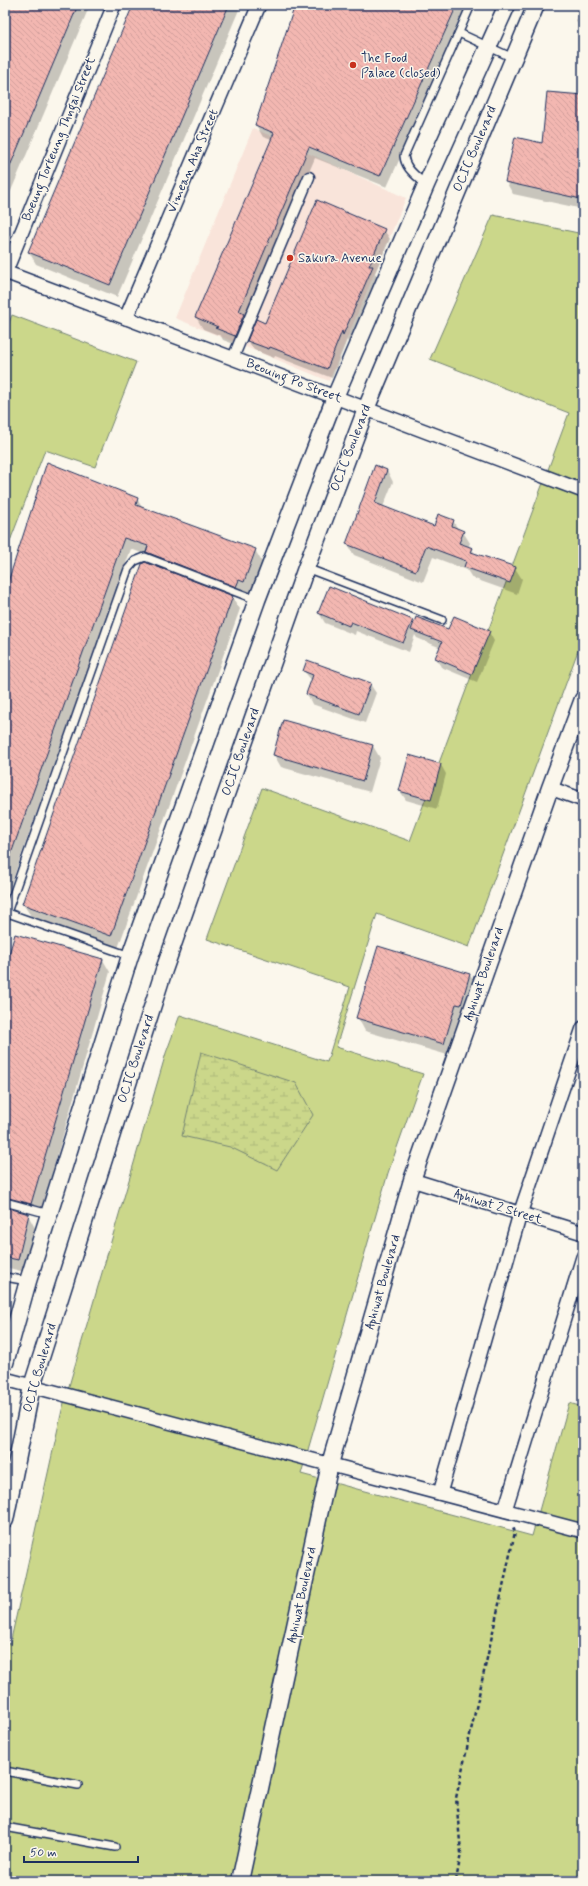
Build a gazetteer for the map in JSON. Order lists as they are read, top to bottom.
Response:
{
  "streets": {
    "street": [
      "Boeung Torteung Thngai Street",
      "OCIC Boulevard",
      "Vimean Aha Street",
      "Beouing Po Street",
      "Aphiwat Boulevard",
      "Aphiwat 2 Street"
    ]
  },
  "crossings": [
    ["Boeung Torteung Thngai Street", "Beouing Po Street"],
    ["OCIC Boulevard", "Beouing Po Street"],
    ["Vimean Aha Street", "Beouing Po Street"],
    ["Aphiwat Boulevard", "Aphiwat 2 Street"]
  ],
  "places": ["The Food Palace (closed)", "Sakura Avenue"],
  "scale_bar": "50 m"
}
